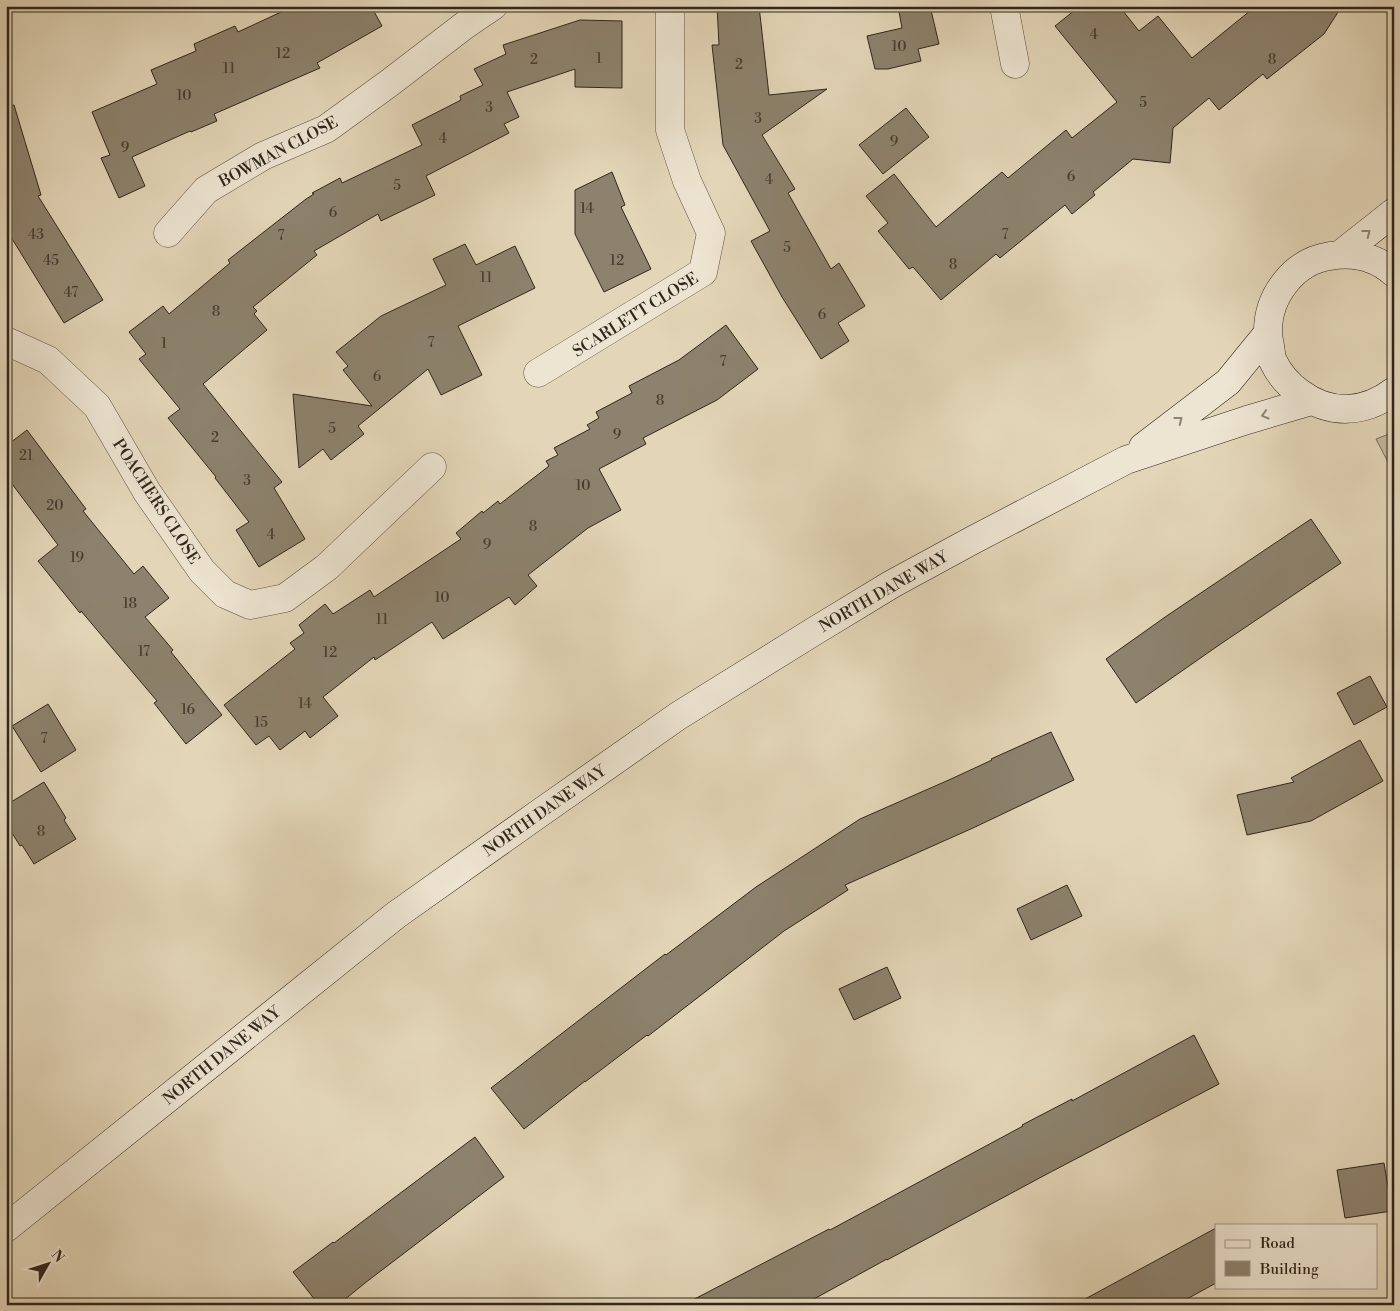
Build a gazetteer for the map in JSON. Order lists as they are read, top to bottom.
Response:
{
  "streets": {
    "street": [
      "BOWMAN CLOSE",
      "SCARLETT CLOSE",
      "POACHERS CLOSE",
      "NORTH DANE WAY"
    ]
  },
  "house_numbers": [
    "4",
    "10",
    "12",
    "1",
    "2",
    "8",
    "2",
    "11",
    "10",
    "5",
    "3",
    "3",
    "4",
    "9",
    "9",
    "6",
    "4",
    "5",
    "14",
    "6",
    "43",
    "7",
    "7",
    "5",
    "45",
    "12",
    "8",
    "11",
    "47",
    "8",
    "6",
    "7",
    "1",
    "7",
    "6",
    "8",
    "5",
    "9",
    "2",
    "21",
    "3",
    "10",
    "20",
    "8",
    "4",
    "9",
    "19",
    "10",
    "18",
    "11",
    "17",
    "12",
    "14",
    "16",
    "15",
    "7",
    "8"
  ],
  "legend": ["Road", "Building"],
  "north": "top right"
}
